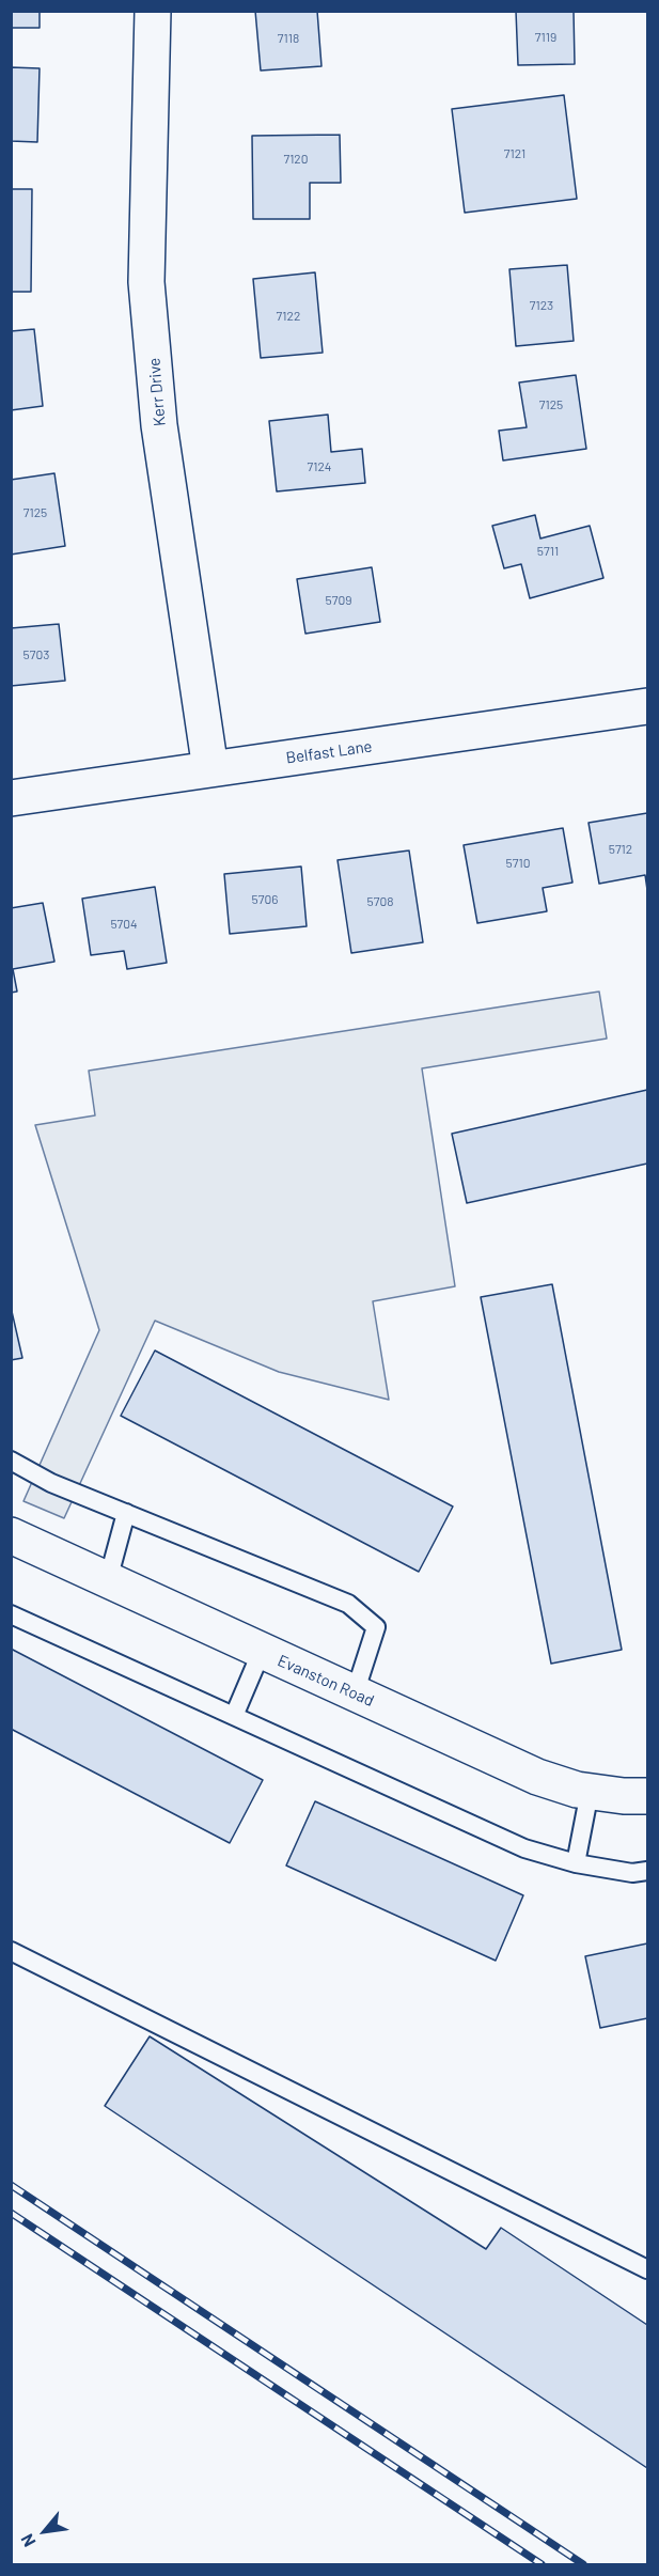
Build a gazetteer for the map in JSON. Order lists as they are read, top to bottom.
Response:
{
  "streets": {
    "street": ["Kerr Drive", "Belfast Lane", "Evanston Road"]
  },
  "crossings": [
    ["Kerr Drive", "Belfast Lane"]
  ],
  "house_numbers": [
    "7119",
    "7118",
    "7121",
    "7120",
    "7123",
    "7122",
    "7125",
    "7124",
    "7125",
    "5711",
    "5709",
    "5703",
    "5712",
    "5710",
    "5706",
    "5708",
    "5704"
  ],
  "north": "bottom left"
}
